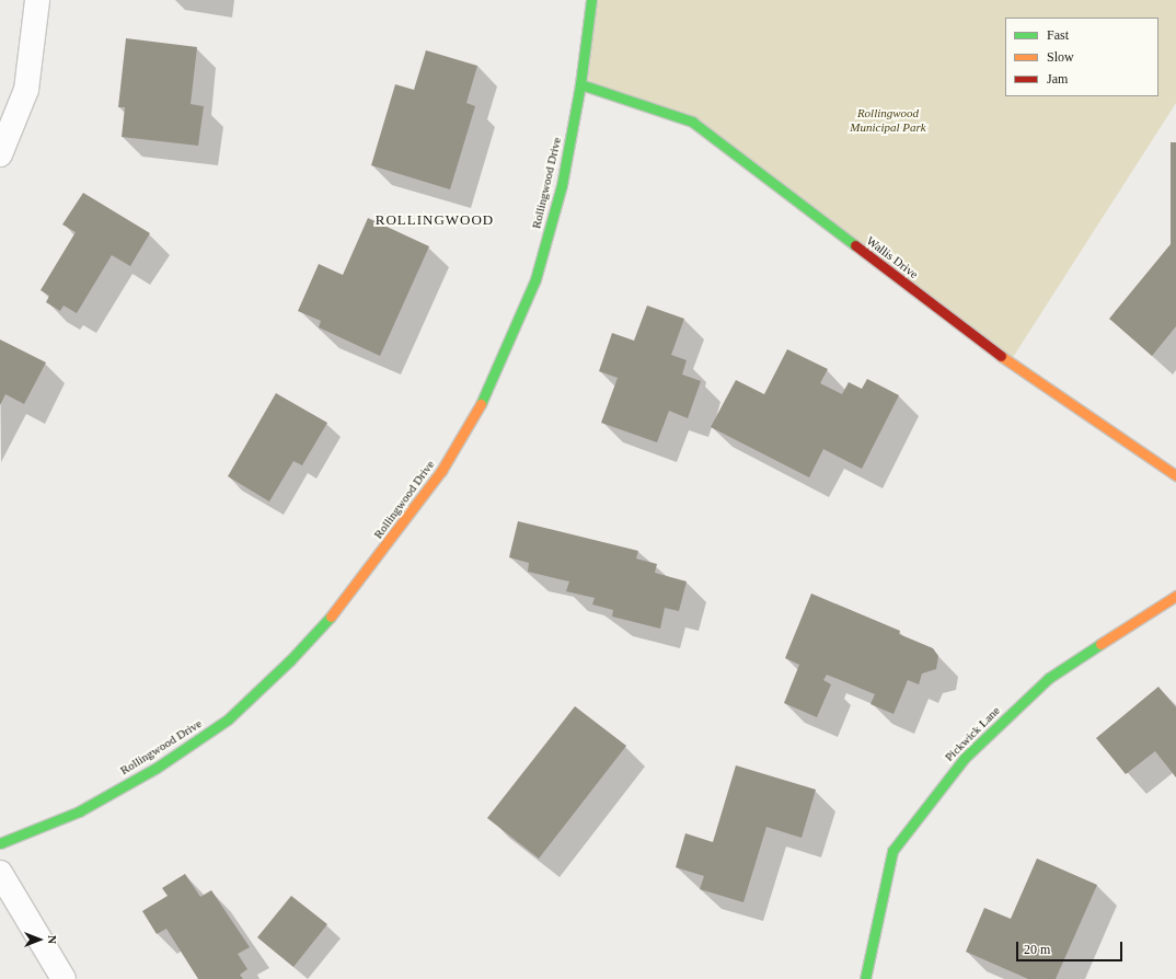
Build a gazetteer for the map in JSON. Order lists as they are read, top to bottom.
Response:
{
  "streets": {
    "street": ["Rollingwood Drive", "Wallis Drive", "Pickwick Lane"]
  },
  "crossings": [
    ["Rollingwood Drive", "Wallis Drive"]
  ],
  "districts": ["ROLLINGWOOD"],
  "parks": ["Rollingwood Municipal Park"],
  "legend": ["Fast", "Slow", "Jam"],
  "scale_bar": "20 m",
  "north": "right"
}
